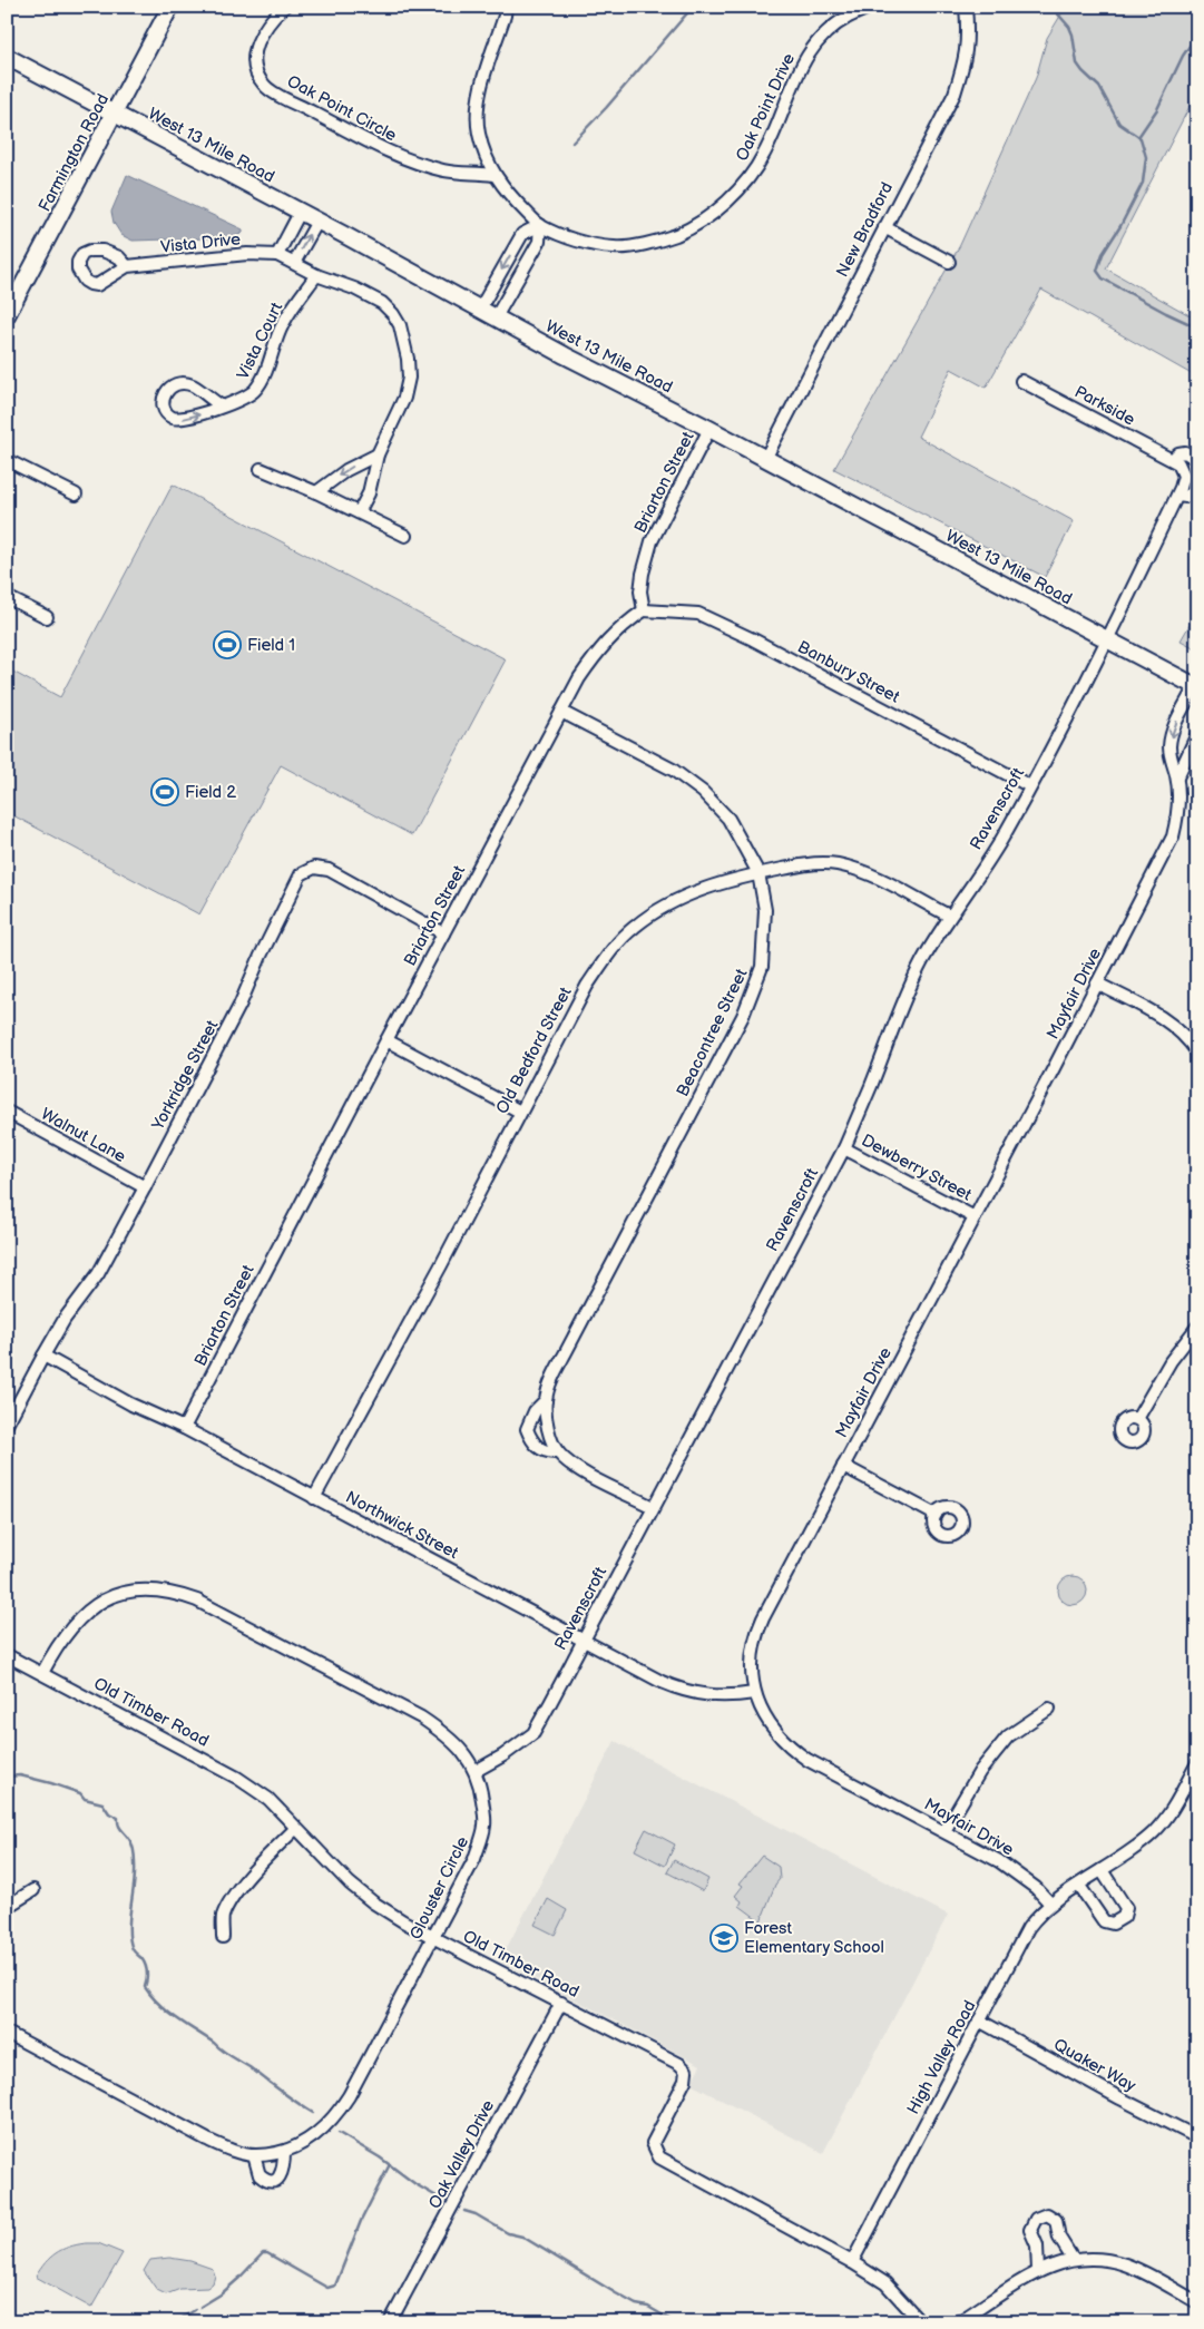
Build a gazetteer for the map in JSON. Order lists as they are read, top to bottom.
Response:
{
  "streets": {
    "street": [
      "Oak Point Drive",
      "Oak Point Circle",
      "West 13 Mile Road",
      "Farmington Road",
      "New Bradford",
      "Vista Drive",
      "Vista Court",
      "Parkside",
      "Briarton Street",
      "Banbury Street",
      "Ravenscroft",
      "Mayfair Drive",
      "Beacontree Street",
      "Old Bedford Street",
      "Yorkridge Street",
      "Walnut Lane",
      "Dewberry Street",
      "Northwick Street",
      "Old Timber Road",
      "Glouster Circle",
      "High Valley Road",
      "Quaker Way",
      "Oak Valley Drive"
    ]
  },
  "crossings": [
    ["Oak Point Drive", "Oak Point Circle"],
    ["West 13 Mile Road", "Farmington Road"],
    ["West 13 Mile Road", "New Bradford"],
    ["West 13 Mile Road", "Briarton Street"],
    ["West 13 Mile Road", "Ravenscroft"],
    ["West 13 Mile Road", "Mayfair Drive"],
    ["Vista Drive", "Vista Court"],
    ["Briarton Street", "Banbury Street"],
    ["Briarton Street", "Beacontree Street"],
    ["Briarton Street", "Yorkridge Street"],
    ["Briarton Street", "Northwick Street"],
    ["Banbury Street", "Ravenscroft"],
    ["Ravenscroft", "Beacontree Street"],
    ["Ravenscroft", "Old Bedford Street"],
    ["Ravenscroft", "Dewberry Street"],
    ["Ravenscroft", "Northwick Street"],
    ["Ravenscroft", "Glouster Circle"],
    ["Mayfair Drive", "Dewberry Street"],
    ["Mayfair Drive", "Northwick Street"],
    ["Mayfair Drive", "High Valley Road"],
    ["Beacontree Street", "Old Bedford Street"],
    ["Old Bedford Street", "Northwick Street"],
    ["Yorkridge Street", "Walnut Lane"],
    ["Yorkridge Street", "Northwick Street"],
    ["Old Timber Road", "Glouster Circle"],
    ["Old Timber Road", "High Valley Road"],
    ["Old Timber Road", "Oak Valley Drive"],
    ["High Valley Road", "Quaker Way"]
  ],
  "places": {
    "sports": ["Field 1", "Field 2"],
    "school or university": ["Forest Elementary School"]
  }
}
